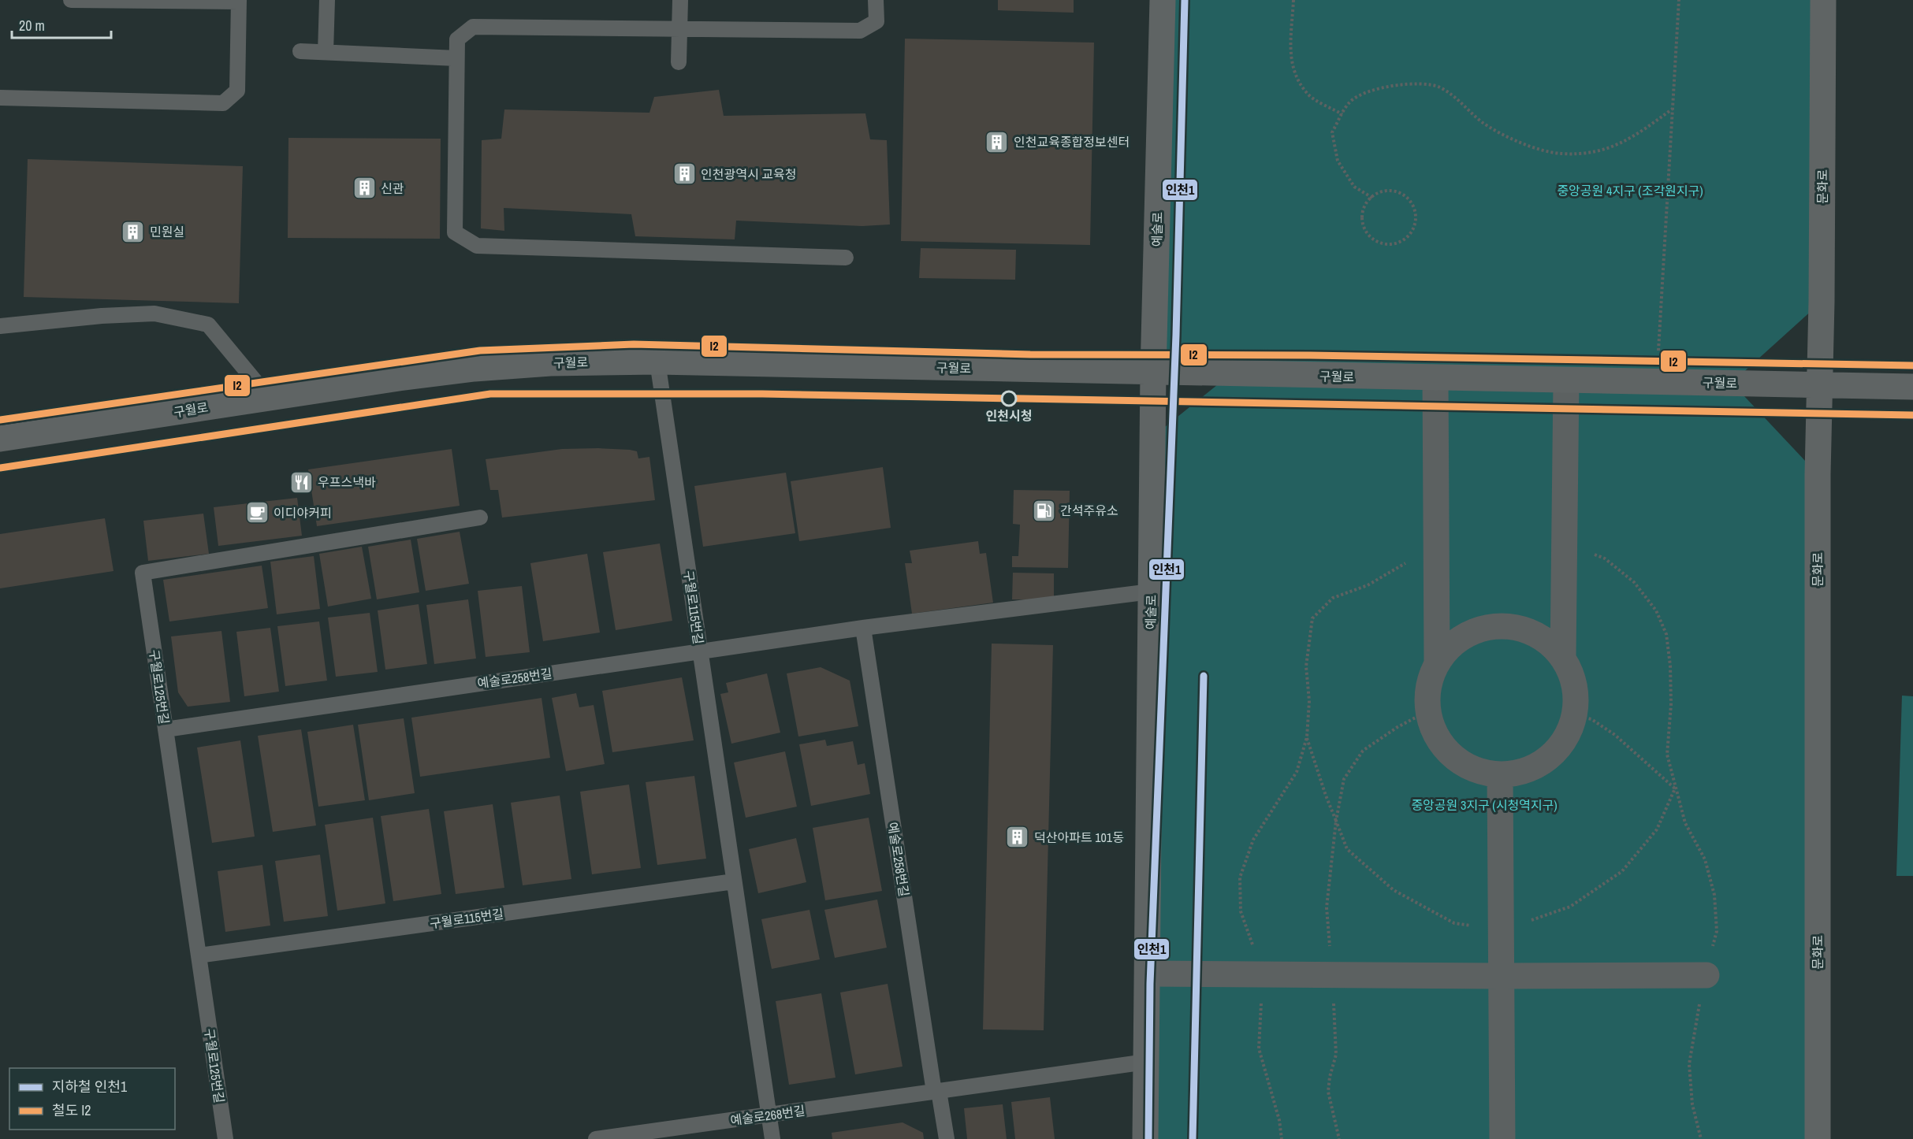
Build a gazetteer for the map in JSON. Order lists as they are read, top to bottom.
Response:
{
  "streets": {
    "main road": ["문화로", "예술로", "구월로"],
    "lane": [
      "구월로115번길",
      "예술로258번길",
      "구월로125번길",
      "예술로268번길"
    ]
  },
  "crossings": [
    ["문화로", "구월로"],
    ["예술로", "구월로"],
    ["예술로", "예술로258번길"],
    ["예술로", "예술로268번길"],
    ["구월로", "구월로115번길"],
    ["구월로115번길", "예술로258번길"],
    ["구월로115번길", "구월로125번길"],
    ["구월로115번길", "예술로268번길"],
    ["예술로258번길", "구월로125번길"],
    ["예술로258번길", "예술로268번길"]
  ],
  "parks": ["중앙공원 4지구 (조각원지구)", "중앙공원 3지구 (시청역지구)"],
  "places": {
    "building": [
      "인천교육종합정보센터",
      "인천광역시 교육청",
      "신관",
      "민원실",
      "덕산아파트 101동"
    ],
    "other": ["인천시청"],
    "restaurant": ["우프스낵바"],
    "fuel station": ["간석주유소"],
    "cafe": ["이디야커피"]
  },
  "lines": ["metro line 인천1", "rail line I2"],
  "legend": ["지하철 인천1", "철도 I2"],
  "scale_bar": "20 m"
}
